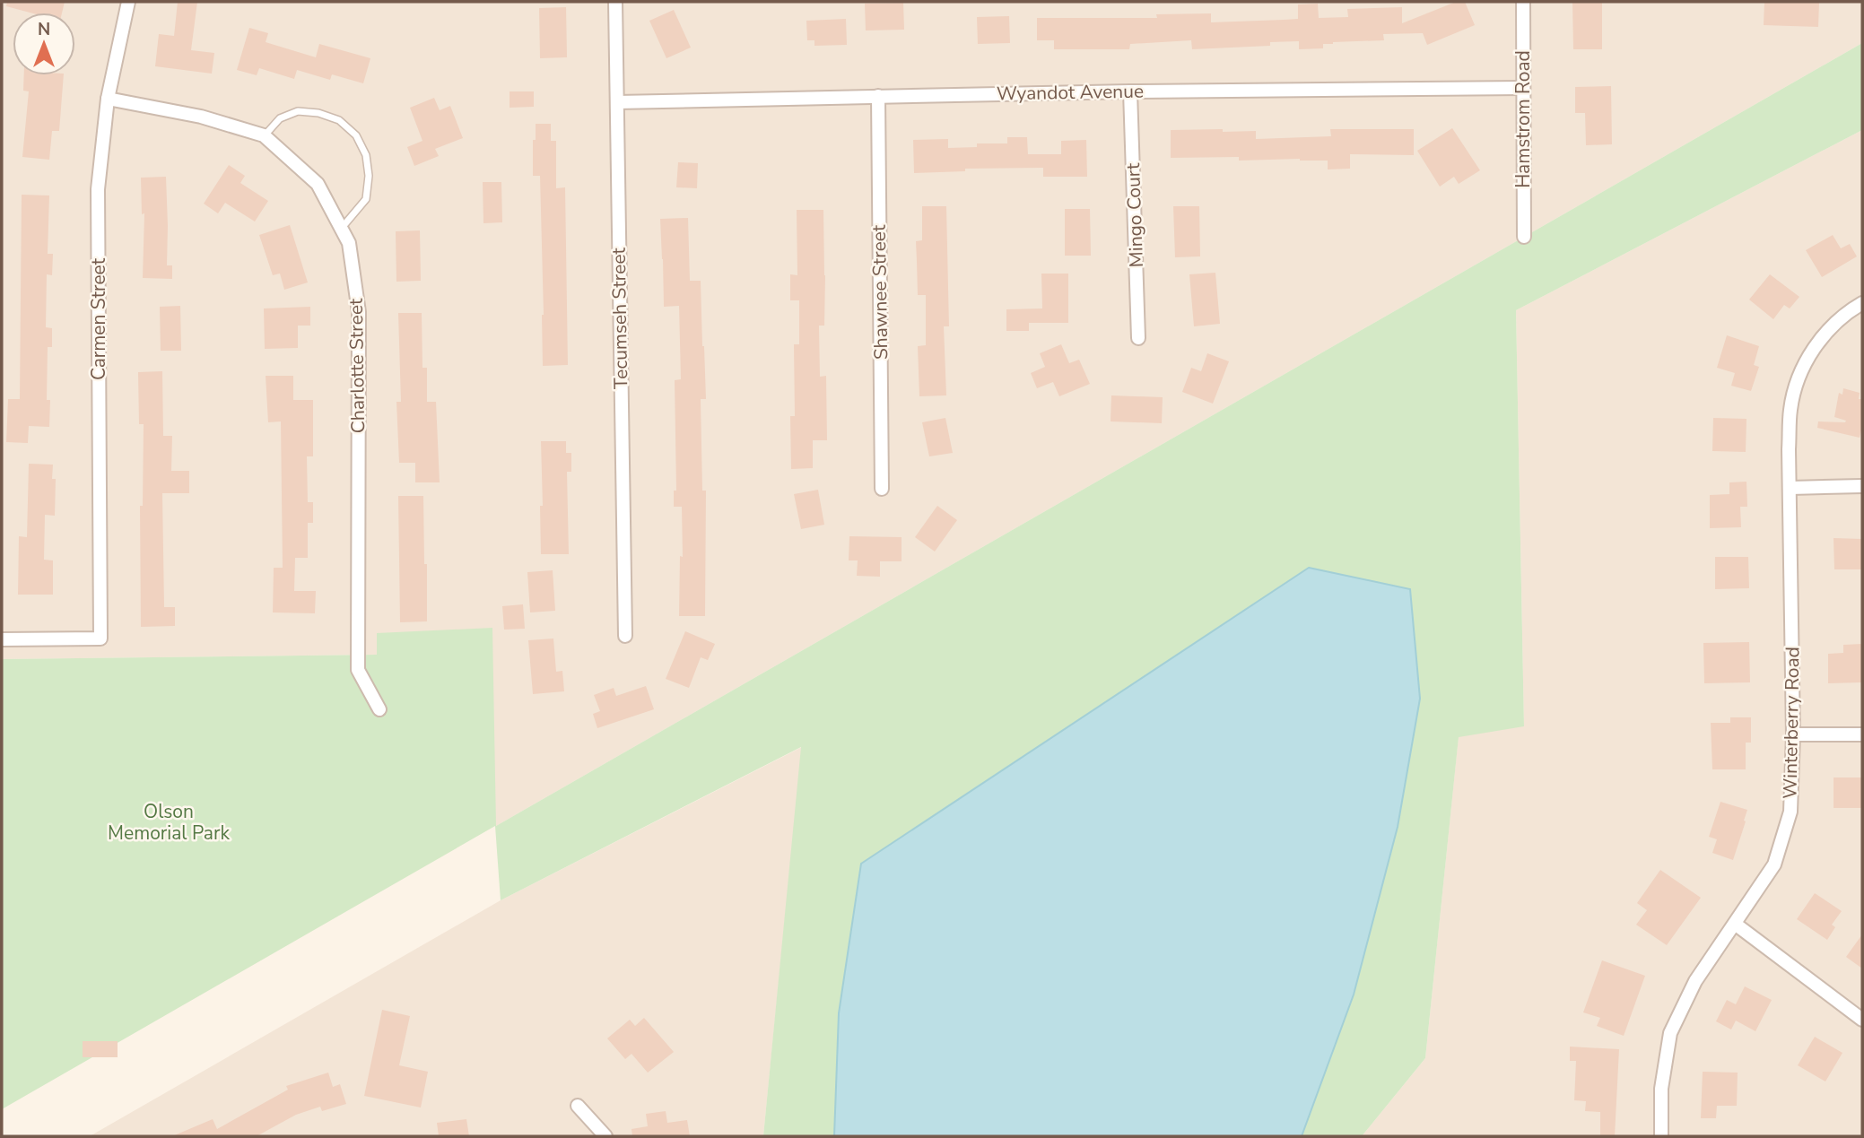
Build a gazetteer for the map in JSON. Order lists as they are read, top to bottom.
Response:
{
  "streets": {
    "street": [
      "Wyandot Avenue",
      "Hamstrom Road",
      "Mingo Court",
      "Shawnee Street",
      "Tecumseh Street",
      "Carmen Street",
      "Charlotte Street",
      "Winterberry Road"
    ]
  },
  "crossings": [
    ["Wyandot Avenue", "Hamstrom Road"],
    ["Wyandot Avenue", "Mingo Court"],
    ["Wyandot Avenue", "Shawnee Street"],
    ["Wyandot Avenue", "Tecumseh Street"],
    ["Carmen Street", "Charlotte Street"]
  ],
  "parks": ["Olson Memorial Park"],
  "north": "top"
}
